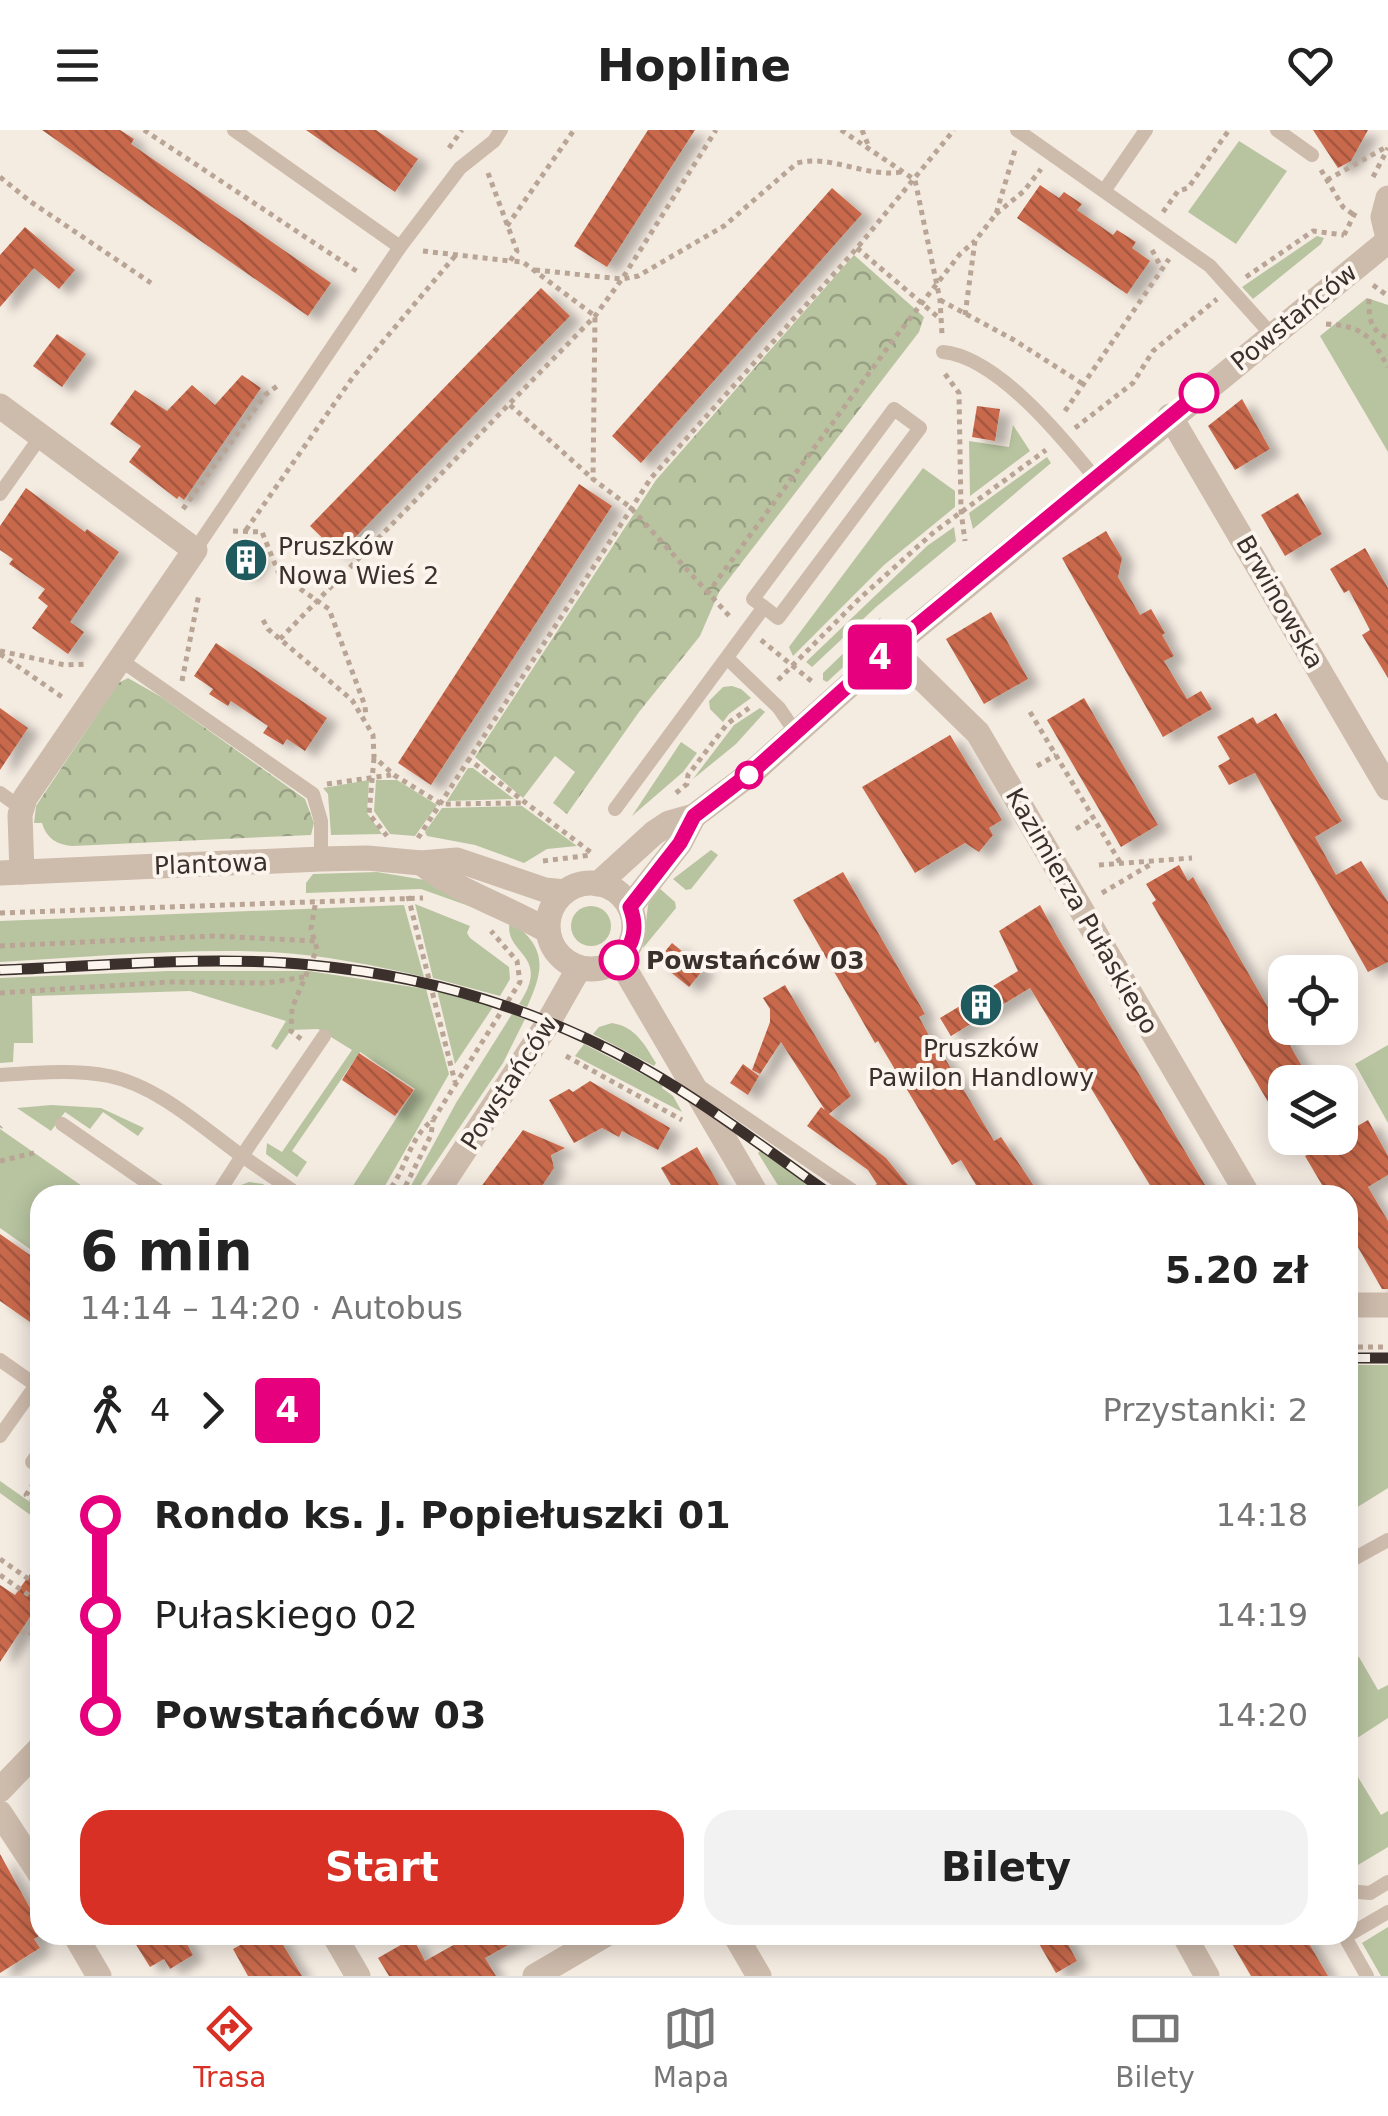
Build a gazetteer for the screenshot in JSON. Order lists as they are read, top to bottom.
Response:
{
  "streets": {
    "street": [
      "Powstańców",
      "Brwinowska",
      "Plantowa",
      "Kazimierza Pułaskiego"
    ]
  },
  "crossings": [
    ["Powstańców", "Brwinowska"],
    ["Powstańców", "Plantowa"],
    ["Powstańców", "Kazimierza Pułaskiego"]
  ],
  "places": {
    "building": ["Pruszków Nowa Wieś 2", "Pruszków Pawilon Handlowy"],
    "other": ["Powstańców 03"]
  },
  "lines": ["bus line 4"],
  "page": {
    "header": "Hopline",
    "on_map": "4",
    "heading": ["6 min", "14:14 – 14:20 · Autobus", "5.20 zł"],
    "legs": ["4", "4", "Przystanki: 2"],
    "list": [
      {
        "name": "Rondo ks. J. Popiełuszki 01",
        "value": "14:18"
      },
      {
        "name": "Pułaskiego 02",
        "value": "14:19"
      },
      {
        "name": "Powstańców 03",
        "value": "14:20"
      }
    ],
    "buttons": ["Start", "Bilety"],
    "tabs": ["Trasa", "Mapa", "Bilety"]
  }
}
